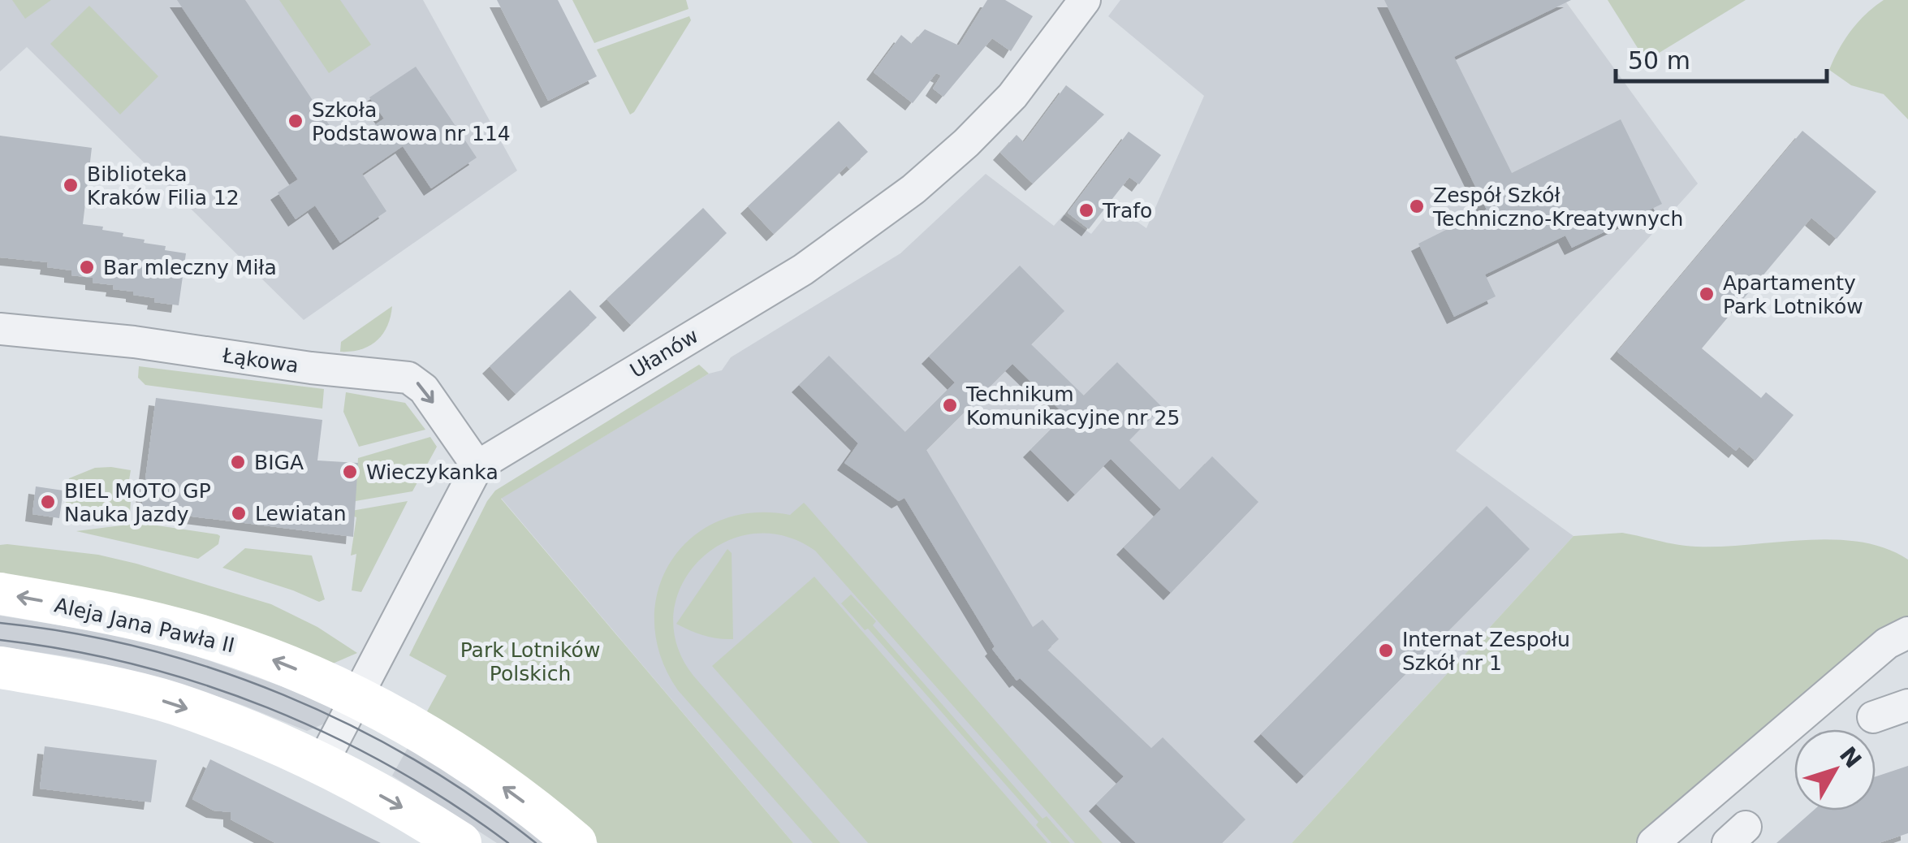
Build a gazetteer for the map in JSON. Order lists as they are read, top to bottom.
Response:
{
  "streets": {
    "main road": ["Aleja Jana Pawła II"],
    "street": ["Ułanów", "Łąkowa"]
  },
  "crossings": [
    ["Ułanów", "Łąkowa"]
  ],
  "one_way": ["Łąkowa"],
  "parks": ["Park Lotników Polskich"],
  "places": [
    "Szkoła Podstawowa nr 114",
    "Biblioteka Kraków Filia 12",
    "Zespół Szkół Techniczno-Kreatywnych",
    "Trafo",
    "Bar mleczny Miła",
    "Apartamenty Park Lotników",
    "Technikum Komunikacyjne nr 25",
    "BIGA",
    "Wieczykanka",
    "BIEL MOTO GP Nauka Jazdy",
    "Lewiatan",
    "Internat Zespołu Szkół nr 1"
  ],
  "scale_bar": "50 m",
  "north": "top right"
}
